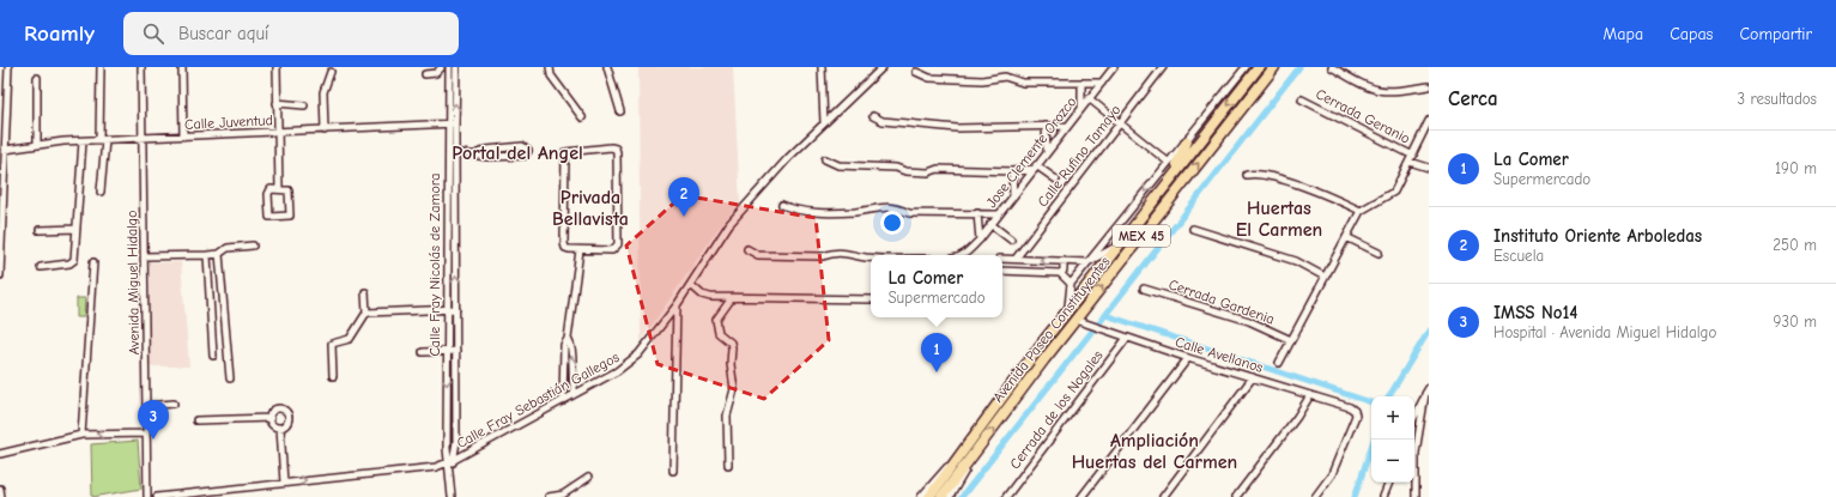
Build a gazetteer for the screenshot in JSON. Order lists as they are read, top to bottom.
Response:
{
  "streets": {
    "highway": ["MEX 45", "Avenida Paseo Constituyentes"],
    "street": [
      "Cerrada Geranio",
      "Calle Juventud",
      "Jose Clemente Orozco",
      "Calle Rufino Tamayo",
      "Calle Fray Nicolás de Zamora",
      "Avenida Miguel Hidalgo",
      "Cerrada Gardenia",
      "Calle Avellanos",
      "Calle Fray Sebastián Gallegos",
      "Cerrada de los Nogales"
    ]
  },
  "crossings": [
    ["Calle Juventud", "Calle Fray Nicolás de Zamora"],
    ["Calle Juventud", "Avenida Miguel Hidalgo"],
    ["Calle Fray Nicolás de Zamora", "Calle Fray Sebastián Gallegos"],
    ["Avenida Paseo Constituyentes", "Calle Avellanos"],
    ["Calle Avellanos", "Cerrada de los Nogales"]
  ],
  "districts": [
    "Portal del Angel",
    "Privada Bellavista",
    "Huertas El Carmen",
    "Ampliación Huertas del Carmen"
  ],
  "page": {
    "header": "Roamly",
    "search": "Buscar aquí",
    "nav": ["Mapa", "Capas", "Compartir"],
    "heading": ["Cerca", "3 resultados"],
    "list": [
      {
        "mark": "1",
        "name": "La Comer",
        "note": "Supermercado",
        "value": "190 m"
      },
      {
        "mark": "2",
        "name": "Instituto Oriente Arboledas",
        "note": "Escuela",
        "value": "250 m"
      },
      {
        "mark": "3",
        "name": "IMSS No14",
        "note": "Hospital · Avenida Miguel Hidalgo",
        "value": "930 m"
      }
    ],
    "pins": ["2", "1", "3"],
    "popup": ["La Comer", "Supermercado"],
    "map_buttons": ["+", "−"]
  }
}
